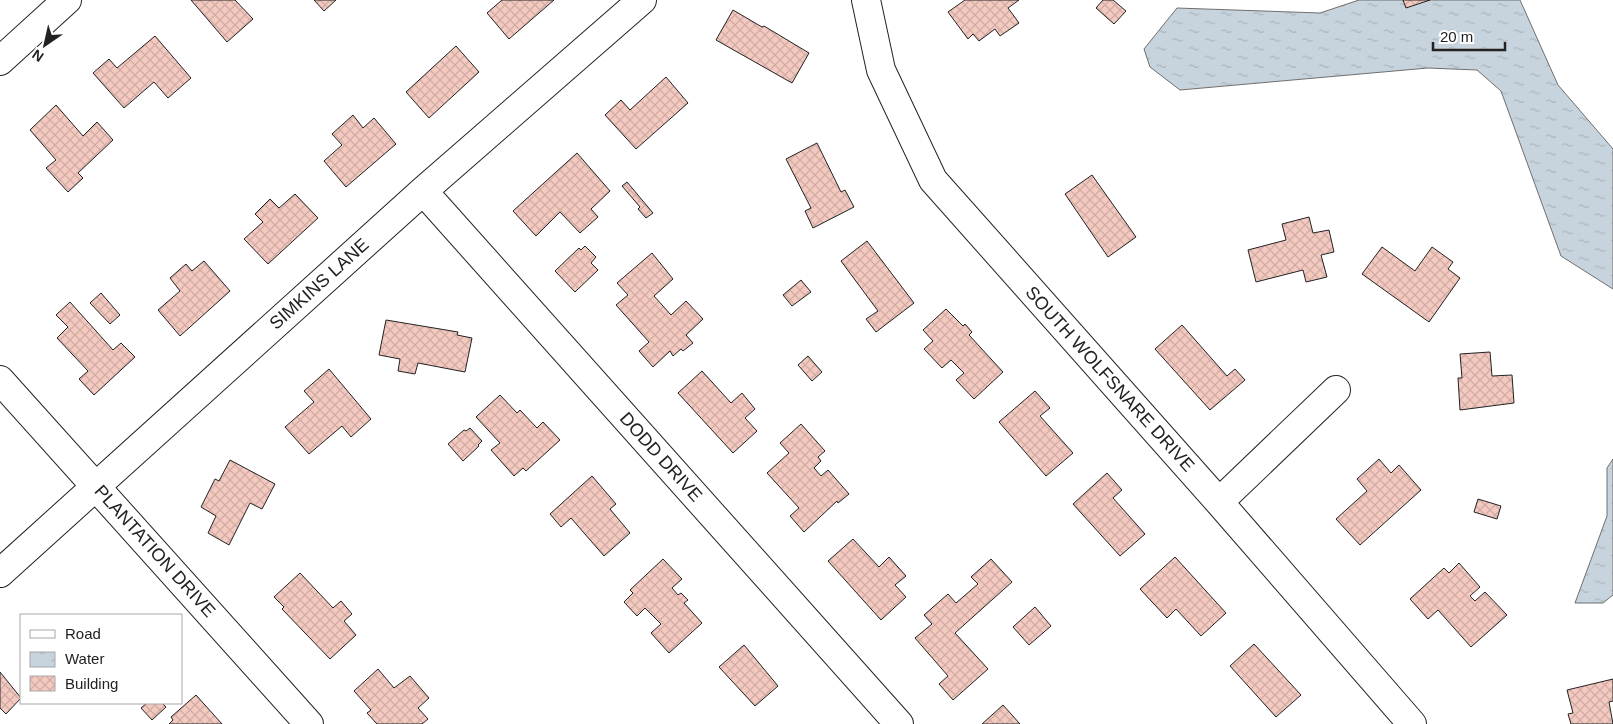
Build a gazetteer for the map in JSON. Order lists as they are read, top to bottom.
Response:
{
  "streets": {
    "street": [
      "SIMKINS LANE",
      "SOUTH WOLFSNARE DRIVE",
      "DODD DRIVE",
      "PLANTATION DRIVE"
    ]
  },
  "crossings": [
    ["SIMKINS LANE", "DODD DRIVE"],
    ["SIMKINS LANE", "PLANTATION DRIVE"]
  ],
  "legend": ["Road", "Water", "Building"],
  "scale_bar": "20 m",
  "north": "bottom left"
}
